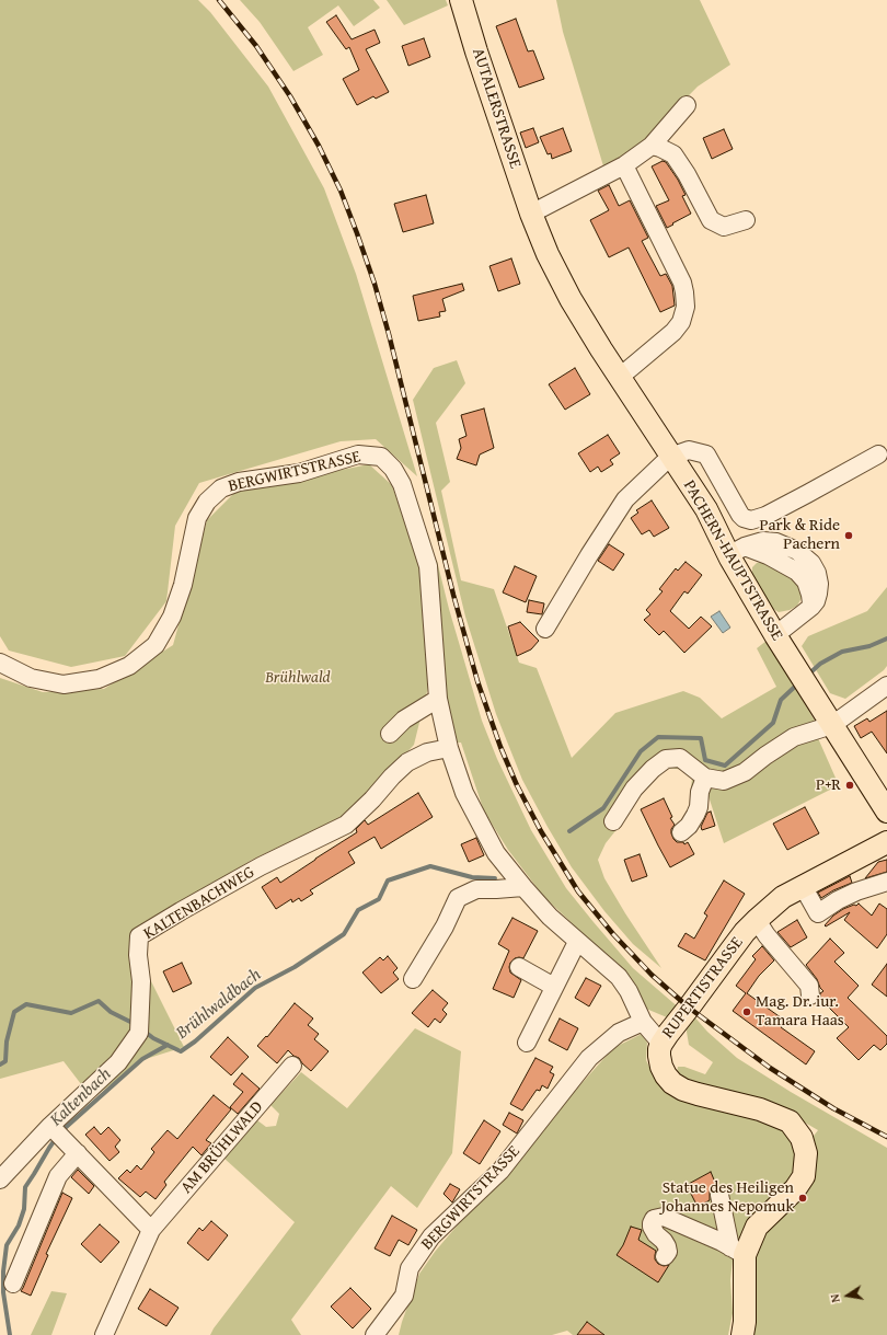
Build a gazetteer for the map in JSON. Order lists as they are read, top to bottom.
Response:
{
  "streets": {
    "main road": ["AUTALERSTRASSE", "PACHERN-HAUPTSTRASSE", "RUPERTISTRASSE"],
    "street": ["BERGWIRTSTRASSE", "KALTENBACHWEG", "AM BRÜHLWALD"]
  },
  "crossings": [
    ["AUTALERSTRASSE", "PACHERN-HAUPTSTRASSE"],
    ["BERGWIRTSTRASSE", "KALTENBACHWEG"],
    ["BERGWIRTSTRASSE", "RUPERTISTRASSE"]
  ],
  "water": ["Brühlwaldbach", "Kaltenbach"],
  "parks": ["Brühlwald"],
  "places": [
    "Park & Ride Pachern",
    "P+R",
    "Mag. Dr. iur. Tamara Haas",
    "Statue des Heiligen Johannes Nepomuk"
  ],
  "north": "left"
}
